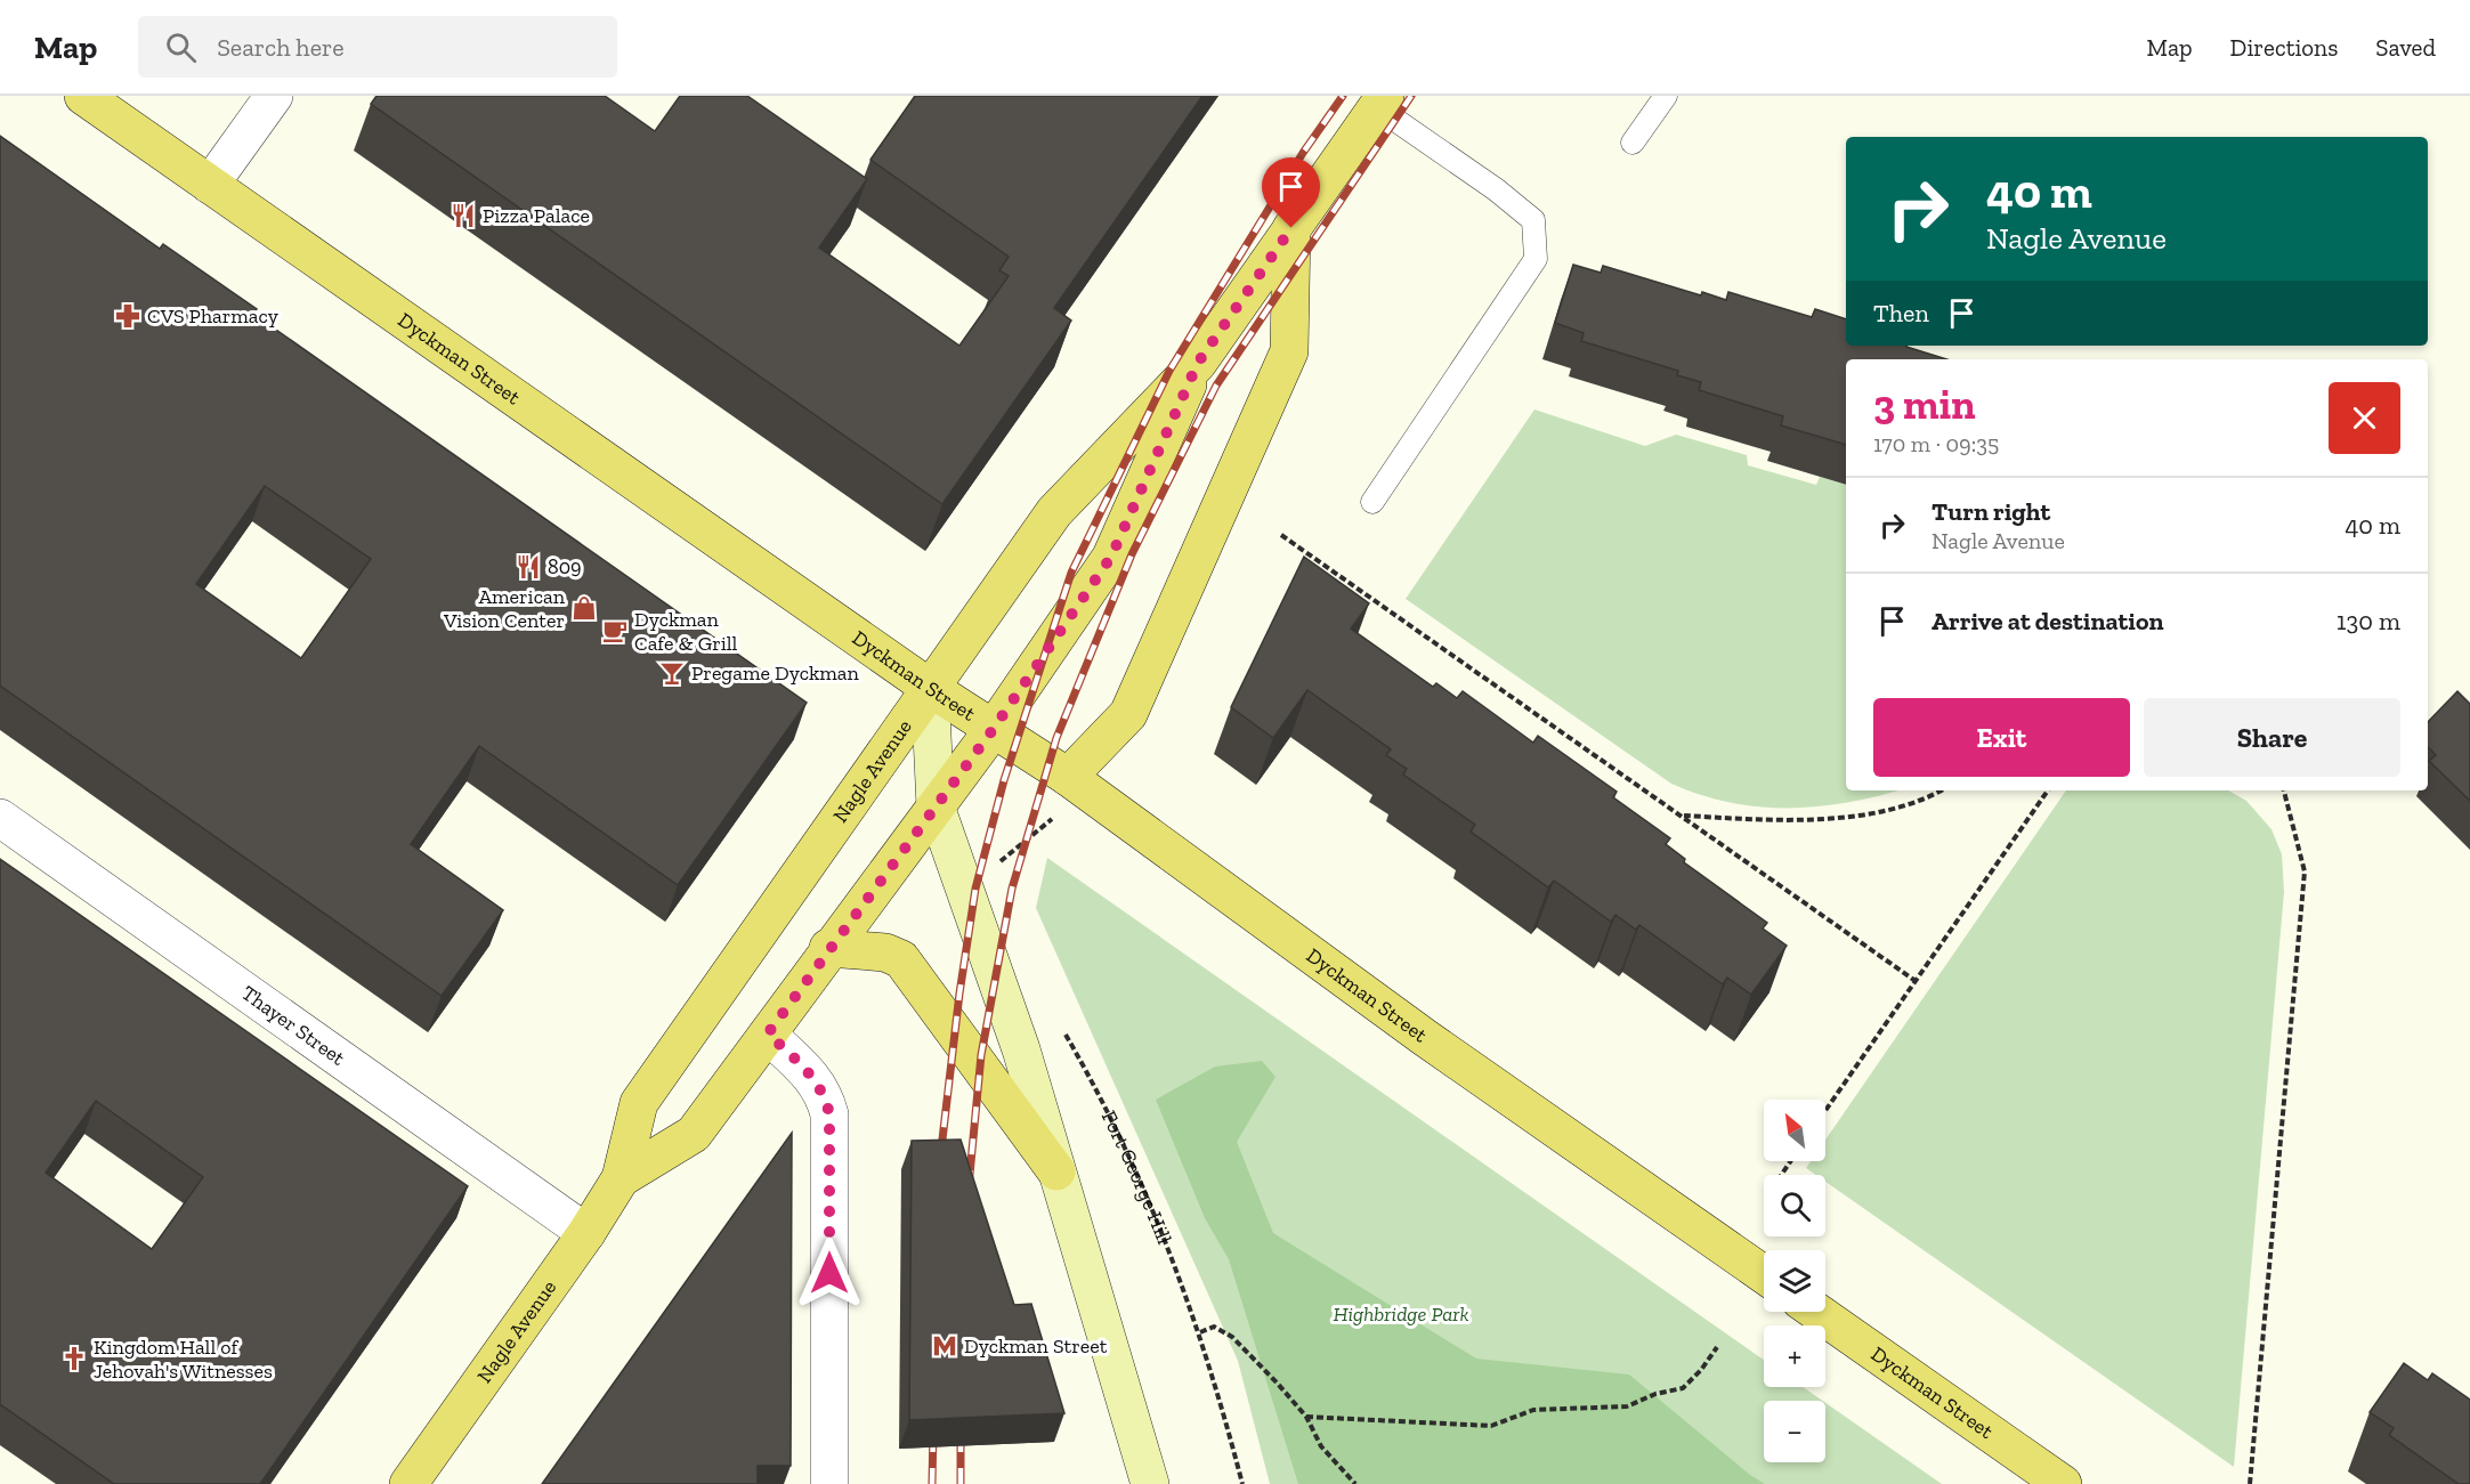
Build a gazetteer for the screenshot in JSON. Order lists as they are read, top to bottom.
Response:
{
  "streets": {
    "main road": ["Dyckman Street", "Nagle Avenue"],
    "street": ["Thayer Street"],
    "path": ["Fort George Hill"]
  },
  "crossings": [
    ["Dyckman Street", "Nagle Avenue"],
    ["Nagle Avenue", "Thayer Street"]
  ],
  "parks": ["Highbridge Park"],
  "places": {
    "restaurant": ["Pizza Palace", "809"],
    "pharmacy": ["CVS Pharmacy"],
    "shop": ["American Vision Center"],
    "cafe": ["Dyckman Cafe & Grill"],
    "bar": ["Pregame Dyckman"],
    "metro station": ["Dyckman Street"],
    "church": ["Kingdom Hall of Jehovah's Witnesses"]
  },
  "north": "top left",
  "page": {
    "header": "Map",
    "search": "Search here",
    "nav": ["Map", "Directions", "Saved"],
    "turn": ["40 m", "Nagle Avenue"],
    "then": "Then",
    "heading": ["3 min", "170 m · 09:35"],
    "list": [
      {
        "name": "Turn right",
        "note": "Nagle Avenue",
        "value": "40 m"
      },
      {
        "name": "Arrive at destination",
        "value": "130 m"
      }
    ],
    "buttons": ["Exit", "Share"],
    "map_buttons": ["+", "−"]
  }
}
